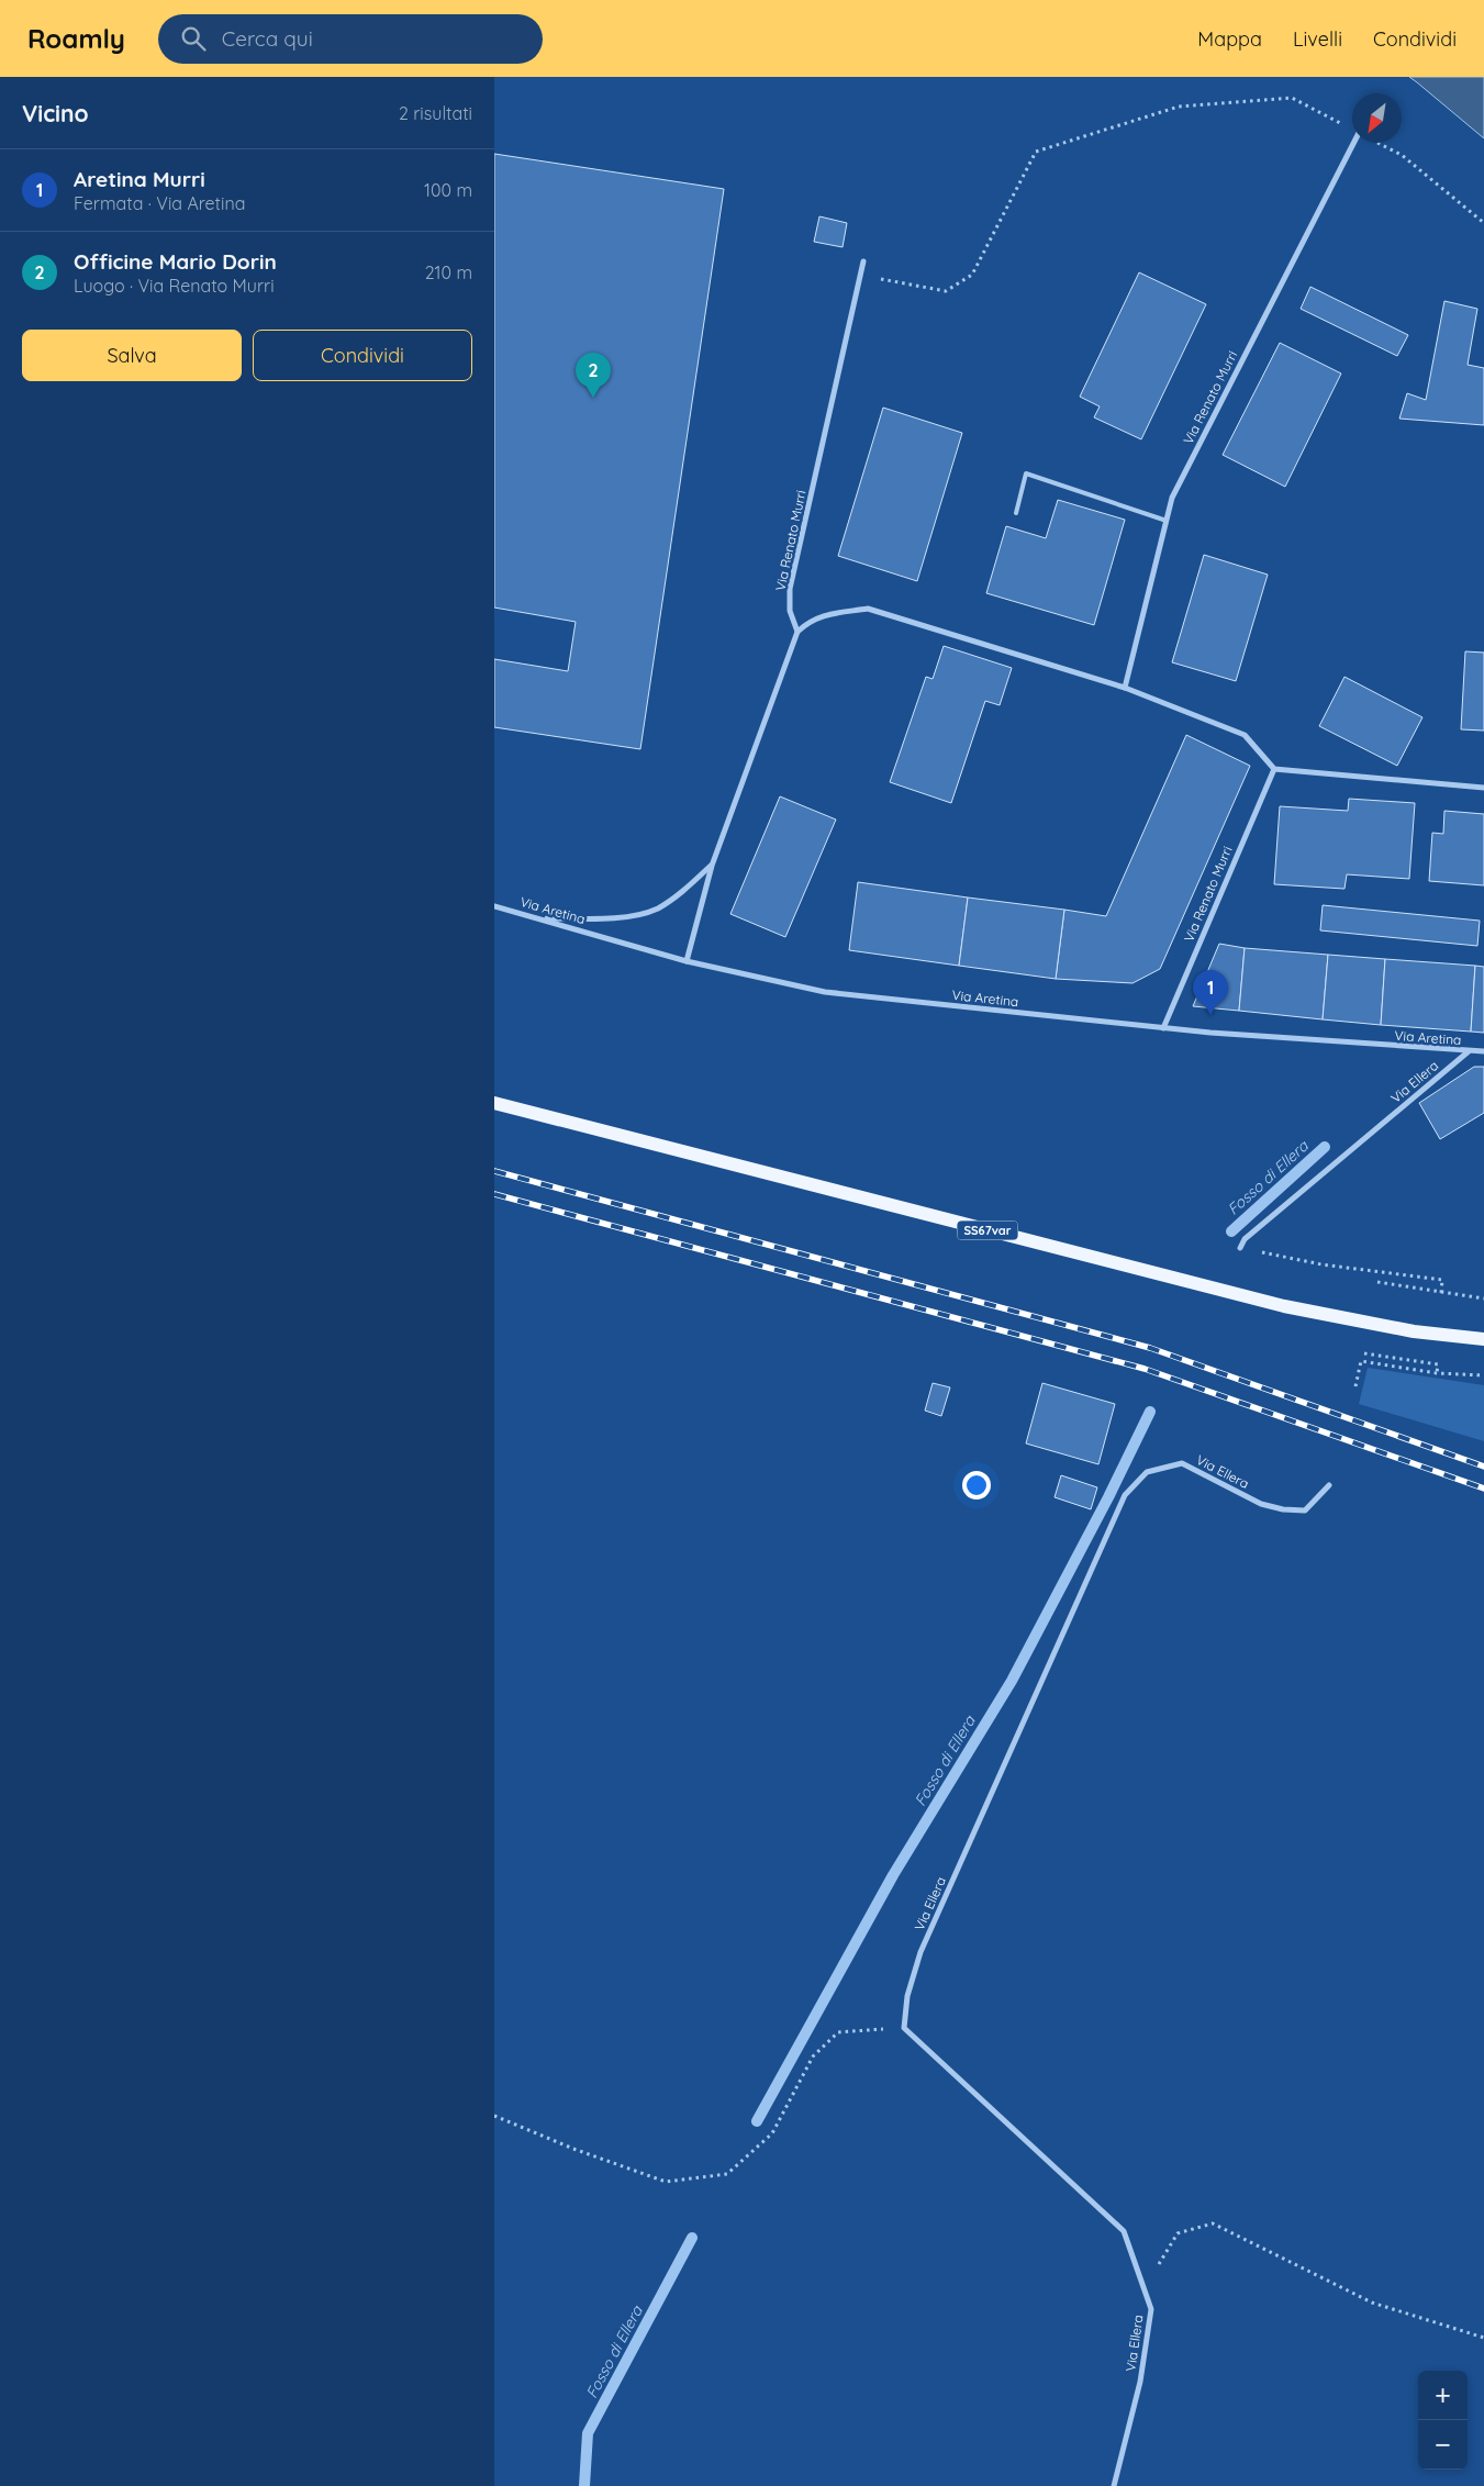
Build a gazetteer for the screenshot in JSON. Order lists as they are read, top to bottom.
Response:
{
  "streets": {
    "main road": ["SS67var"],
    "street": ["Via Renato Murri", "Via Aretina", "Via Ellera"]
  },
  "crossings": [
    ["Via Renato Murri", "Via Aretina"],
    ["Via Aretina", "Via Ellera"]
  ],
  "water": ["Fosso di Ellera"],
  "north": "bottom left",
  "page": {
    "header": "Roamly",
    "search": "Cerca qui",
    "nav": ["Mappa", "Livelli", "Condividi"],
    "heading": ["Vicino", "2 risultati"],
    "list": [
      {
        "mark": "1",
        "name": "Aretina Murri",
        "note": "Fermata · Via Aretina",
        "value": "100 m"
      },
      {
        "mark": "2",
        "name": "Officine Mario Dorin",
        "note": "Luogo · Via Renato Murri",
        "value": "210 m"
      }
    ],
    "buttons": ["Salva", "Condividi"],
    "pins": ["2", "1"],
    "map_buttons": ["+", "−"]
  }
}
